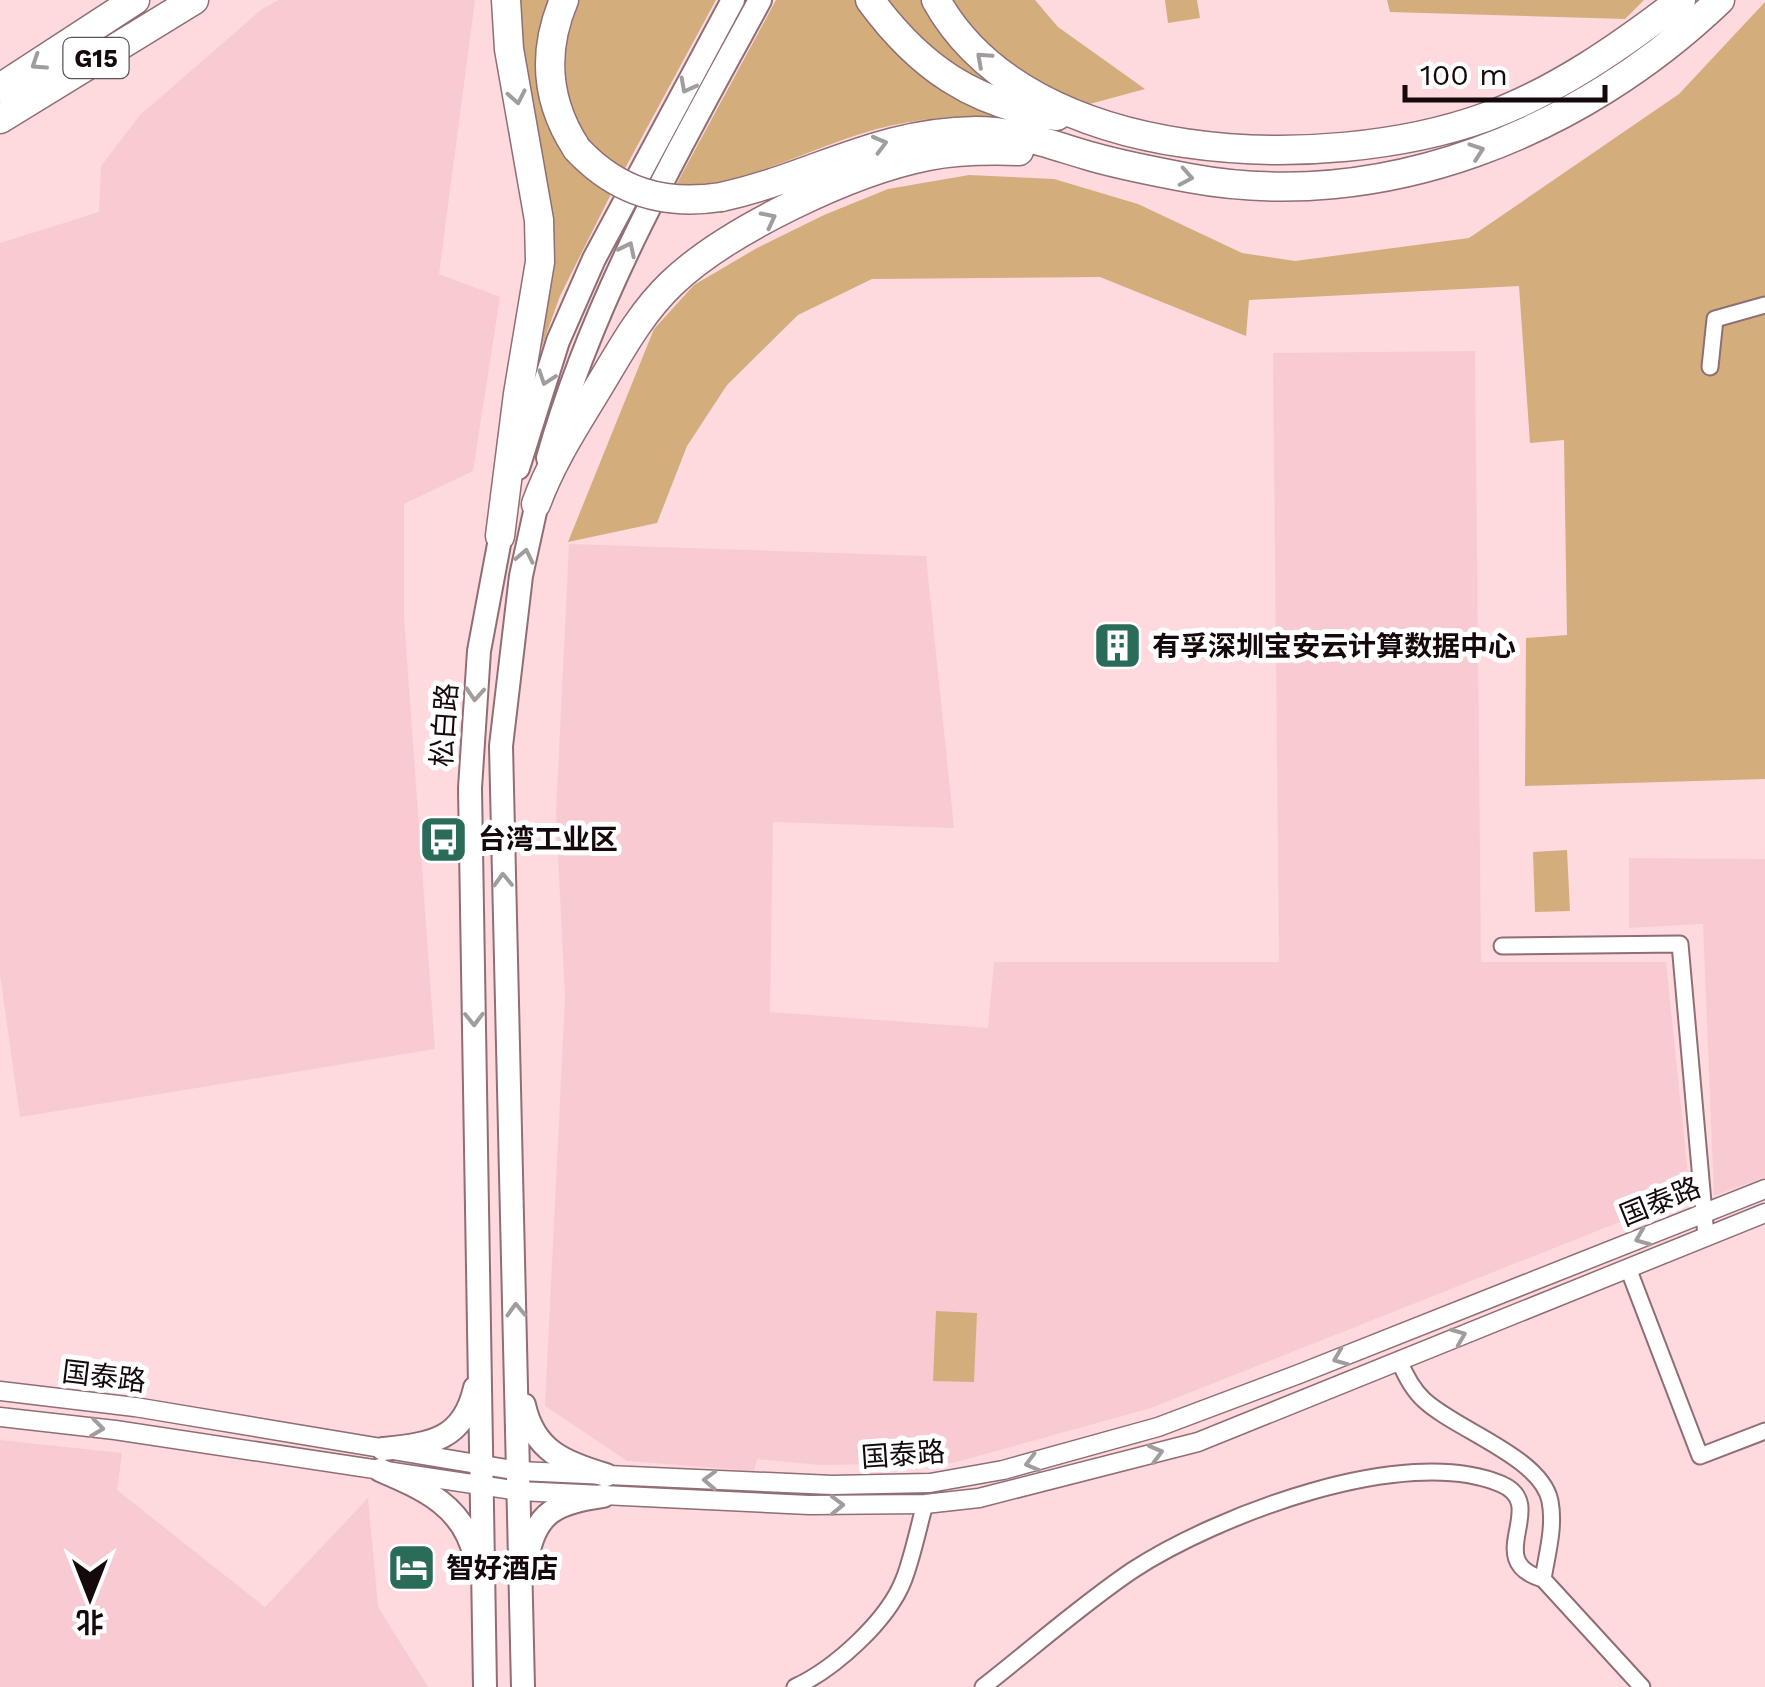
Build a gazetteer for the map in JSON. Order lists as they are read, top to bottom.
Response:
{
  "streets": {
    "highway": ["G15"],
    "main road": ["松白路"],
    "street": ["国泰路"]
  },
  "crossings": [
    ["松白路", "国泰路"]
  ],
  "places": {
    "building": ["有孚深圳宝安云计算数据中心"],
    "bus stop": ["台湾工业区"],
    "hotel": ["智好酒店"]
  },
  "scale_bar": "100 m",
  "north": "bottom"
}
